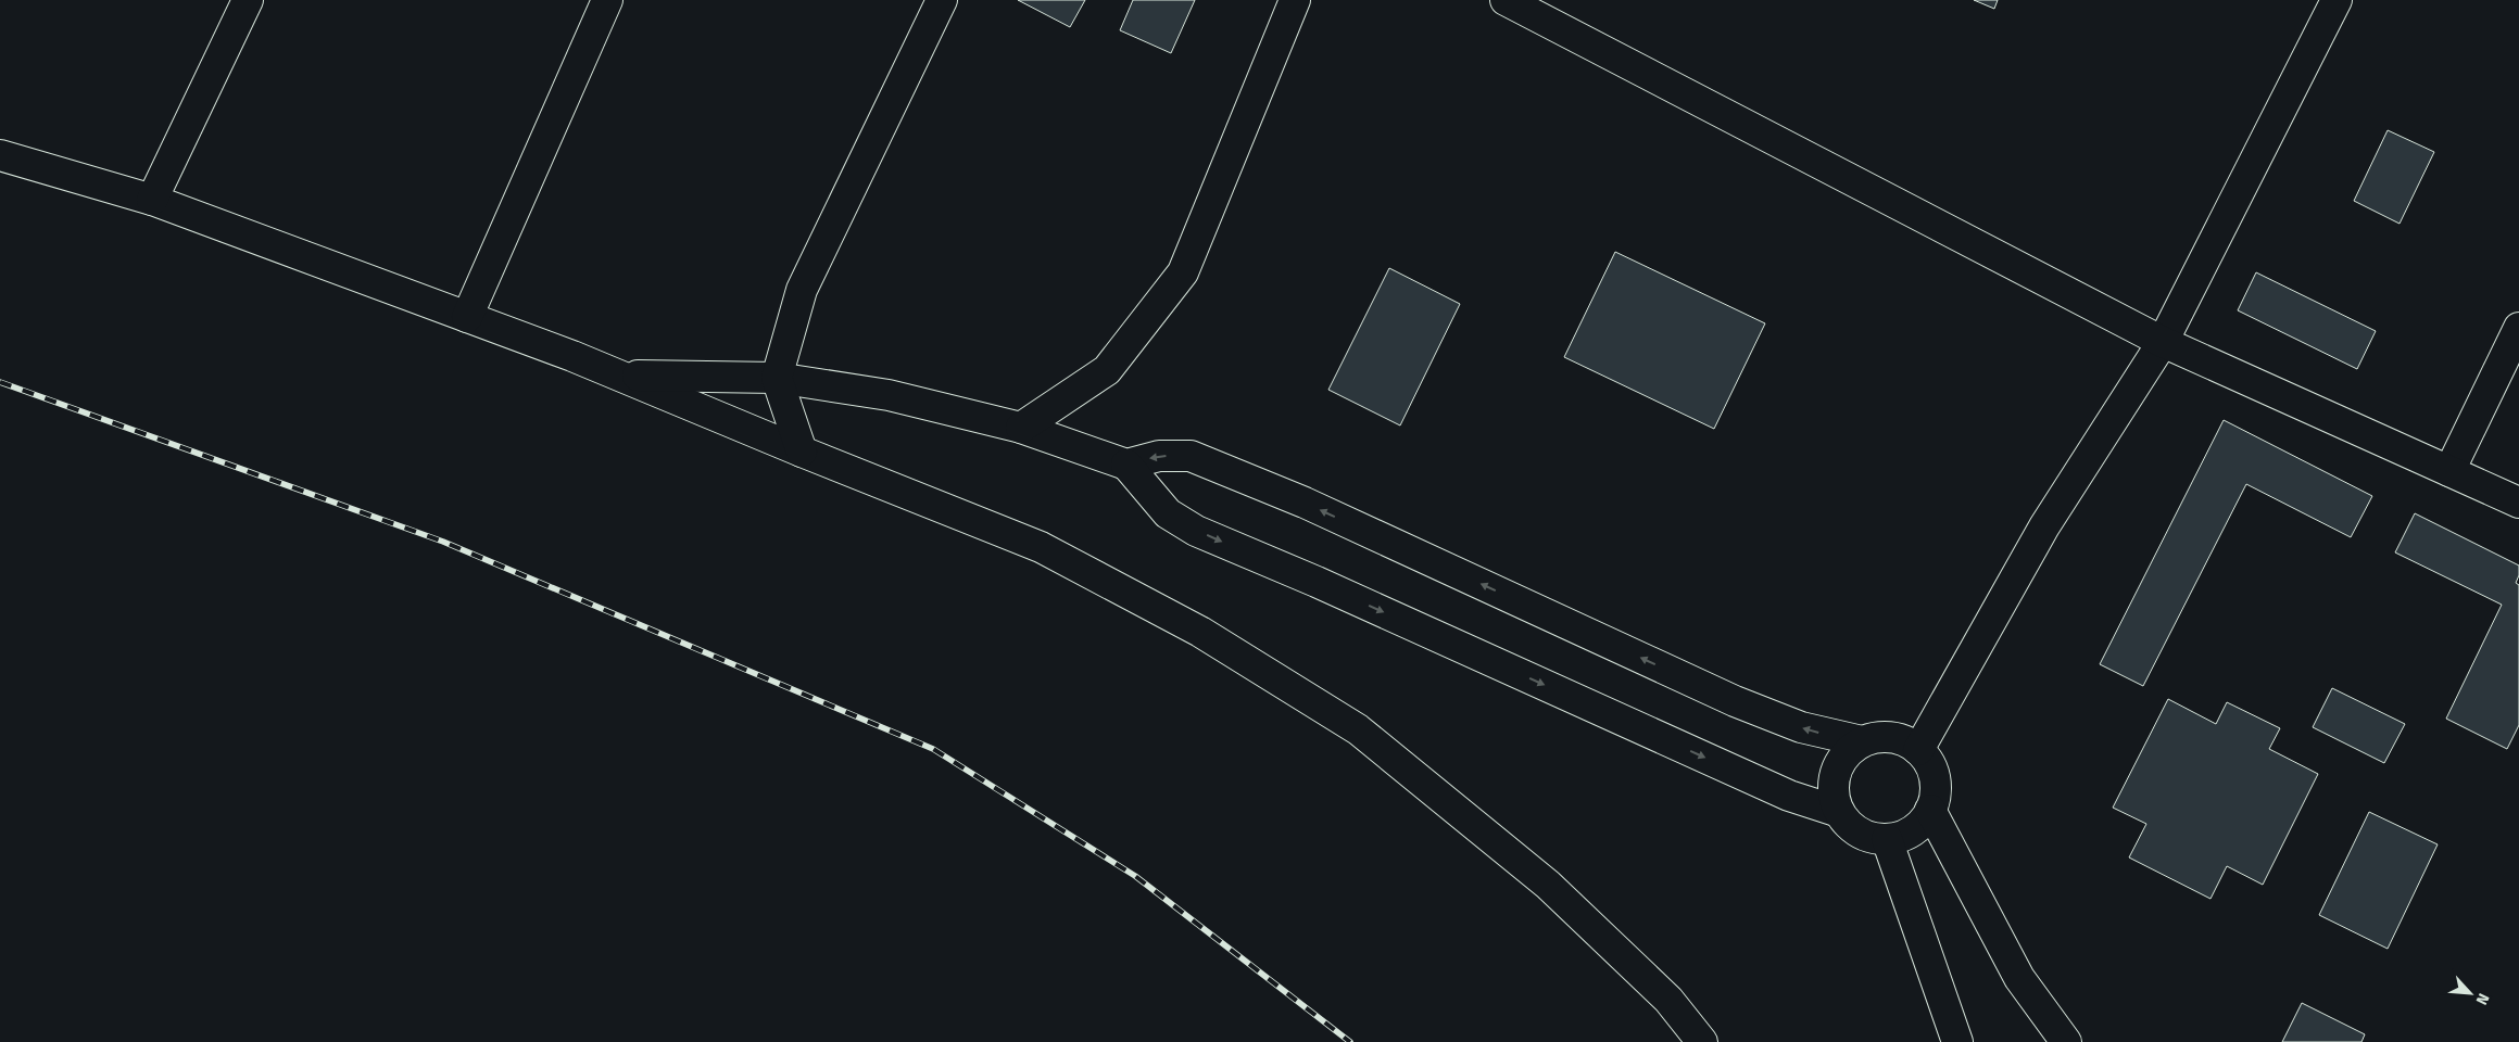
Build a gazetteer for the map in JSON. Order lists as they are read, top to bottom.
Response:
{
  "north": "bottom right"
}
